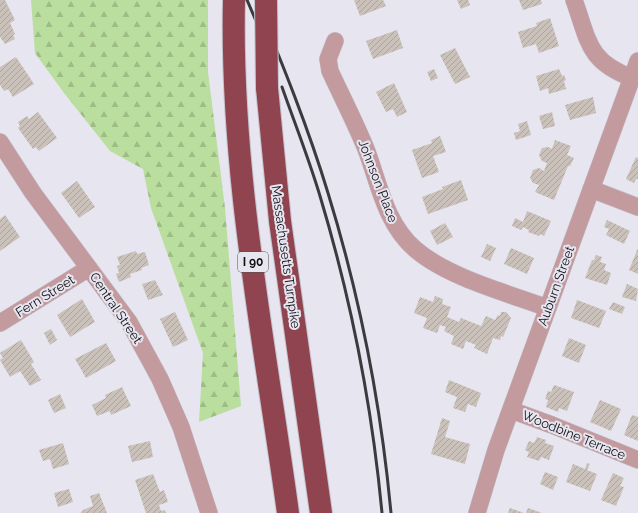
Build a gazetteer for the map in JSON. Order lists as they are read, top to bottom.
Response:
{
  "streets": {
    "highway": ["Massachusetts Turnpike", "I 90"],
    "street": [
      "Johnson Place",
      "Auburn Street",
      "Fern Street",
      "Central Street",
      "Woodbine Terrace"
    ]
  },
  "crossings": [
    ["Johnson Place", "Auburn Street"],
    ["Auburn Street", "Woodbine Terrace"],
    ["Fern Street", "Central Street"]
  ]
}
